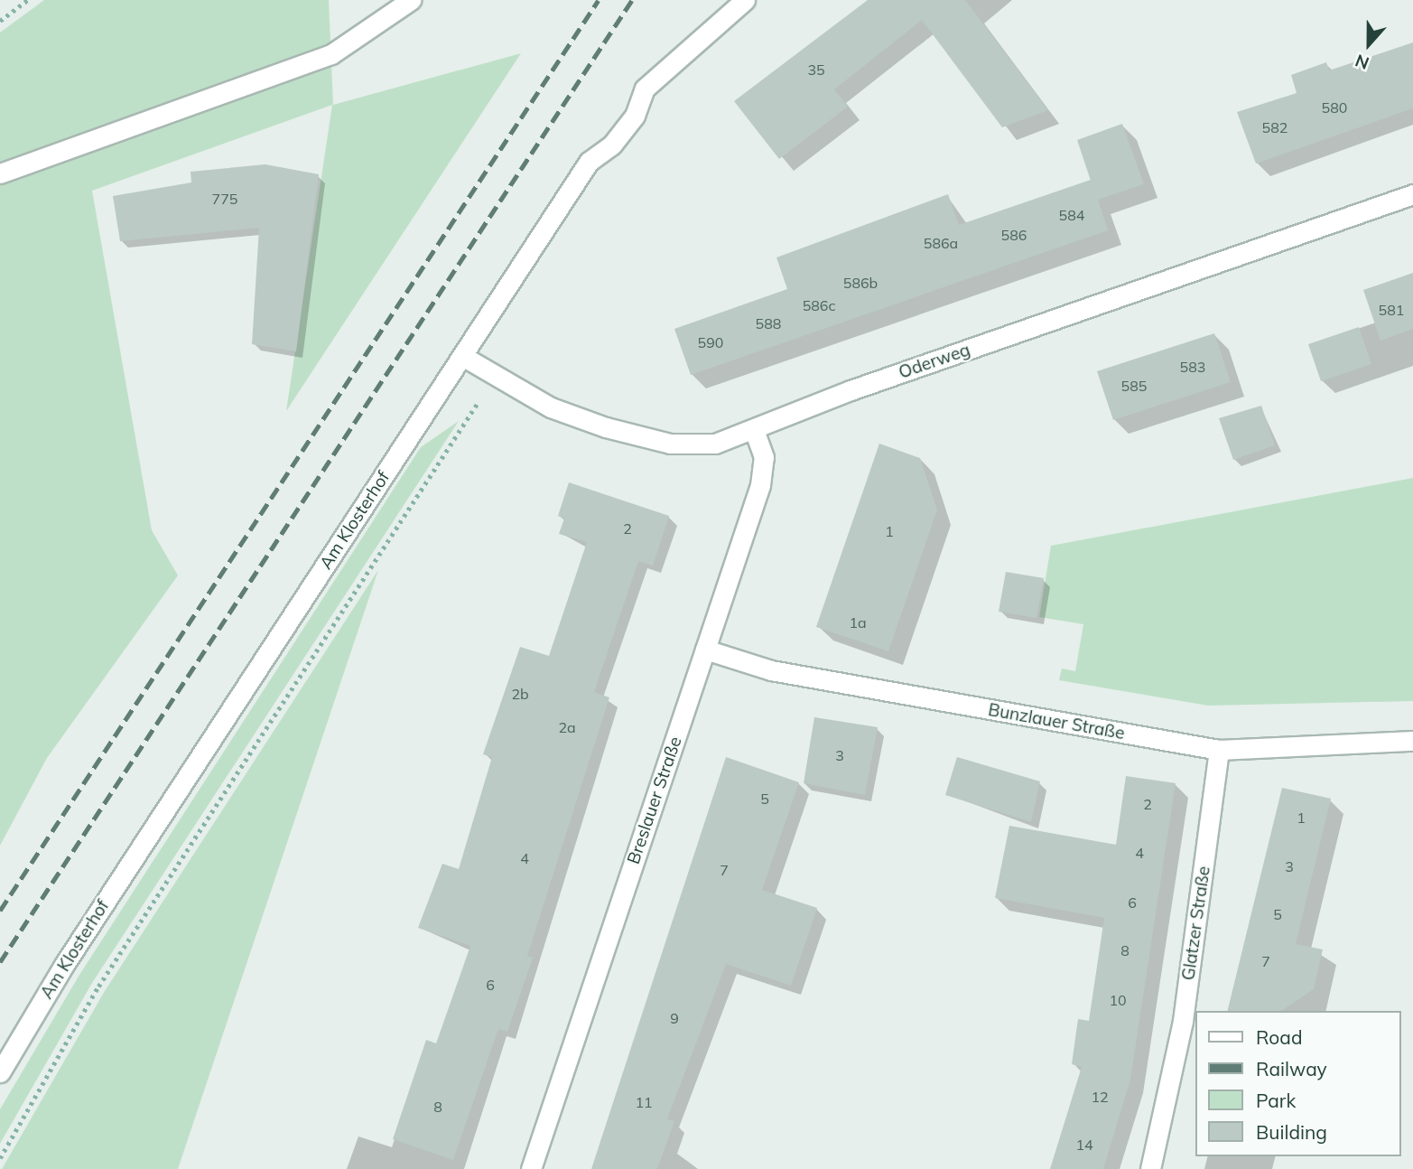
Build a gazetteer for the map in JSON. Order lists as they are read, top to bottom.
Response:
{
  "streets": {
    "street": [
      "Oderweg",
      "Am Klosterhof",
      "Bunzlauer Straße",
      "Breslauer Straße",
      "Glatzer Straße"
    ]
  },
  "crossings": [
    ["Oderweg", "Am Klosterhof"],
    ["Oderweg", "Breslauer Straße"],
    ["Bunzlauer Straße", "Breslauer Straße"],
    ["Bunzlauer Straße", "Glatzer Straße"]
  ],
  "house_numbers": [
    "35",
    "580",
    "582",
    "775",
    "584",
    "586",
    "586a",
    "586b",
    "586c",
    "581",
    "588",
    "590",
    "583",
    "585",
    "2",
    "1",
    "1a",
    "2b",
    "2a",
    "3",
    "5",
    "2",
    "1",
    "4",
    "4",
    "3",
    "7",
    "6",
    "5",
    "8",
    "7",
    "6",
    "10",
    "9",
    "12",
    "11",
    "8",
    "14"
  ],
  "legend": [
    "Road",
    "Railway",
    "Park",
    "Building"
  ],
  "north": "bottom"
}
